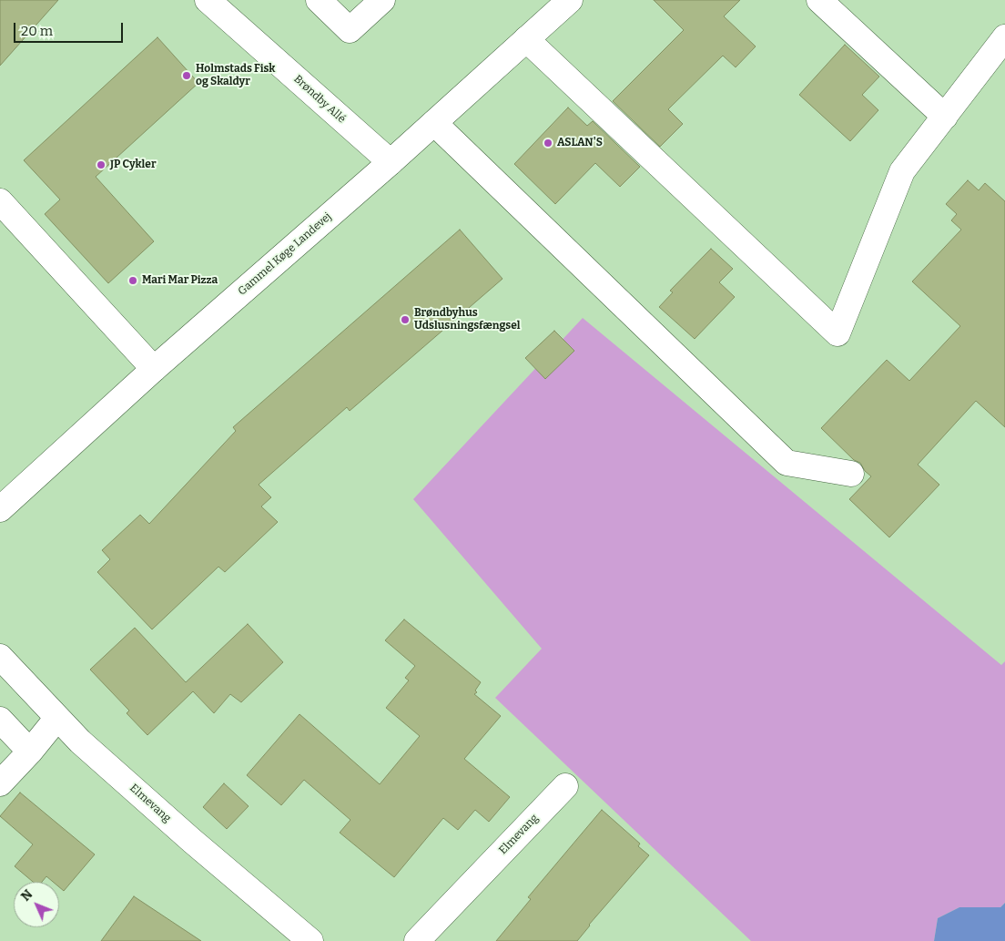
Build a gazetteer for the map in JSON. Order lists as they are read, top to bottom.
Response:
{
  "streets": {
    "street": ["Brøndby Allé", "Gammel Køge Landevej", "Elmevang"]
  },
  "crossings": [
    ["Brøndby Allé", "Gammel Køge Landevej"]
  ],
  "places": [
    "Holmstads Fisk og Skaldyr",
    "ASLAN'S",
    "JP Cykler",
    "Mari Mar Pizza",
    "Brøndbyhus Udslusningsfængsel"
  ],
  "scale_bar": "20 m",
  "north": "top left"
}
